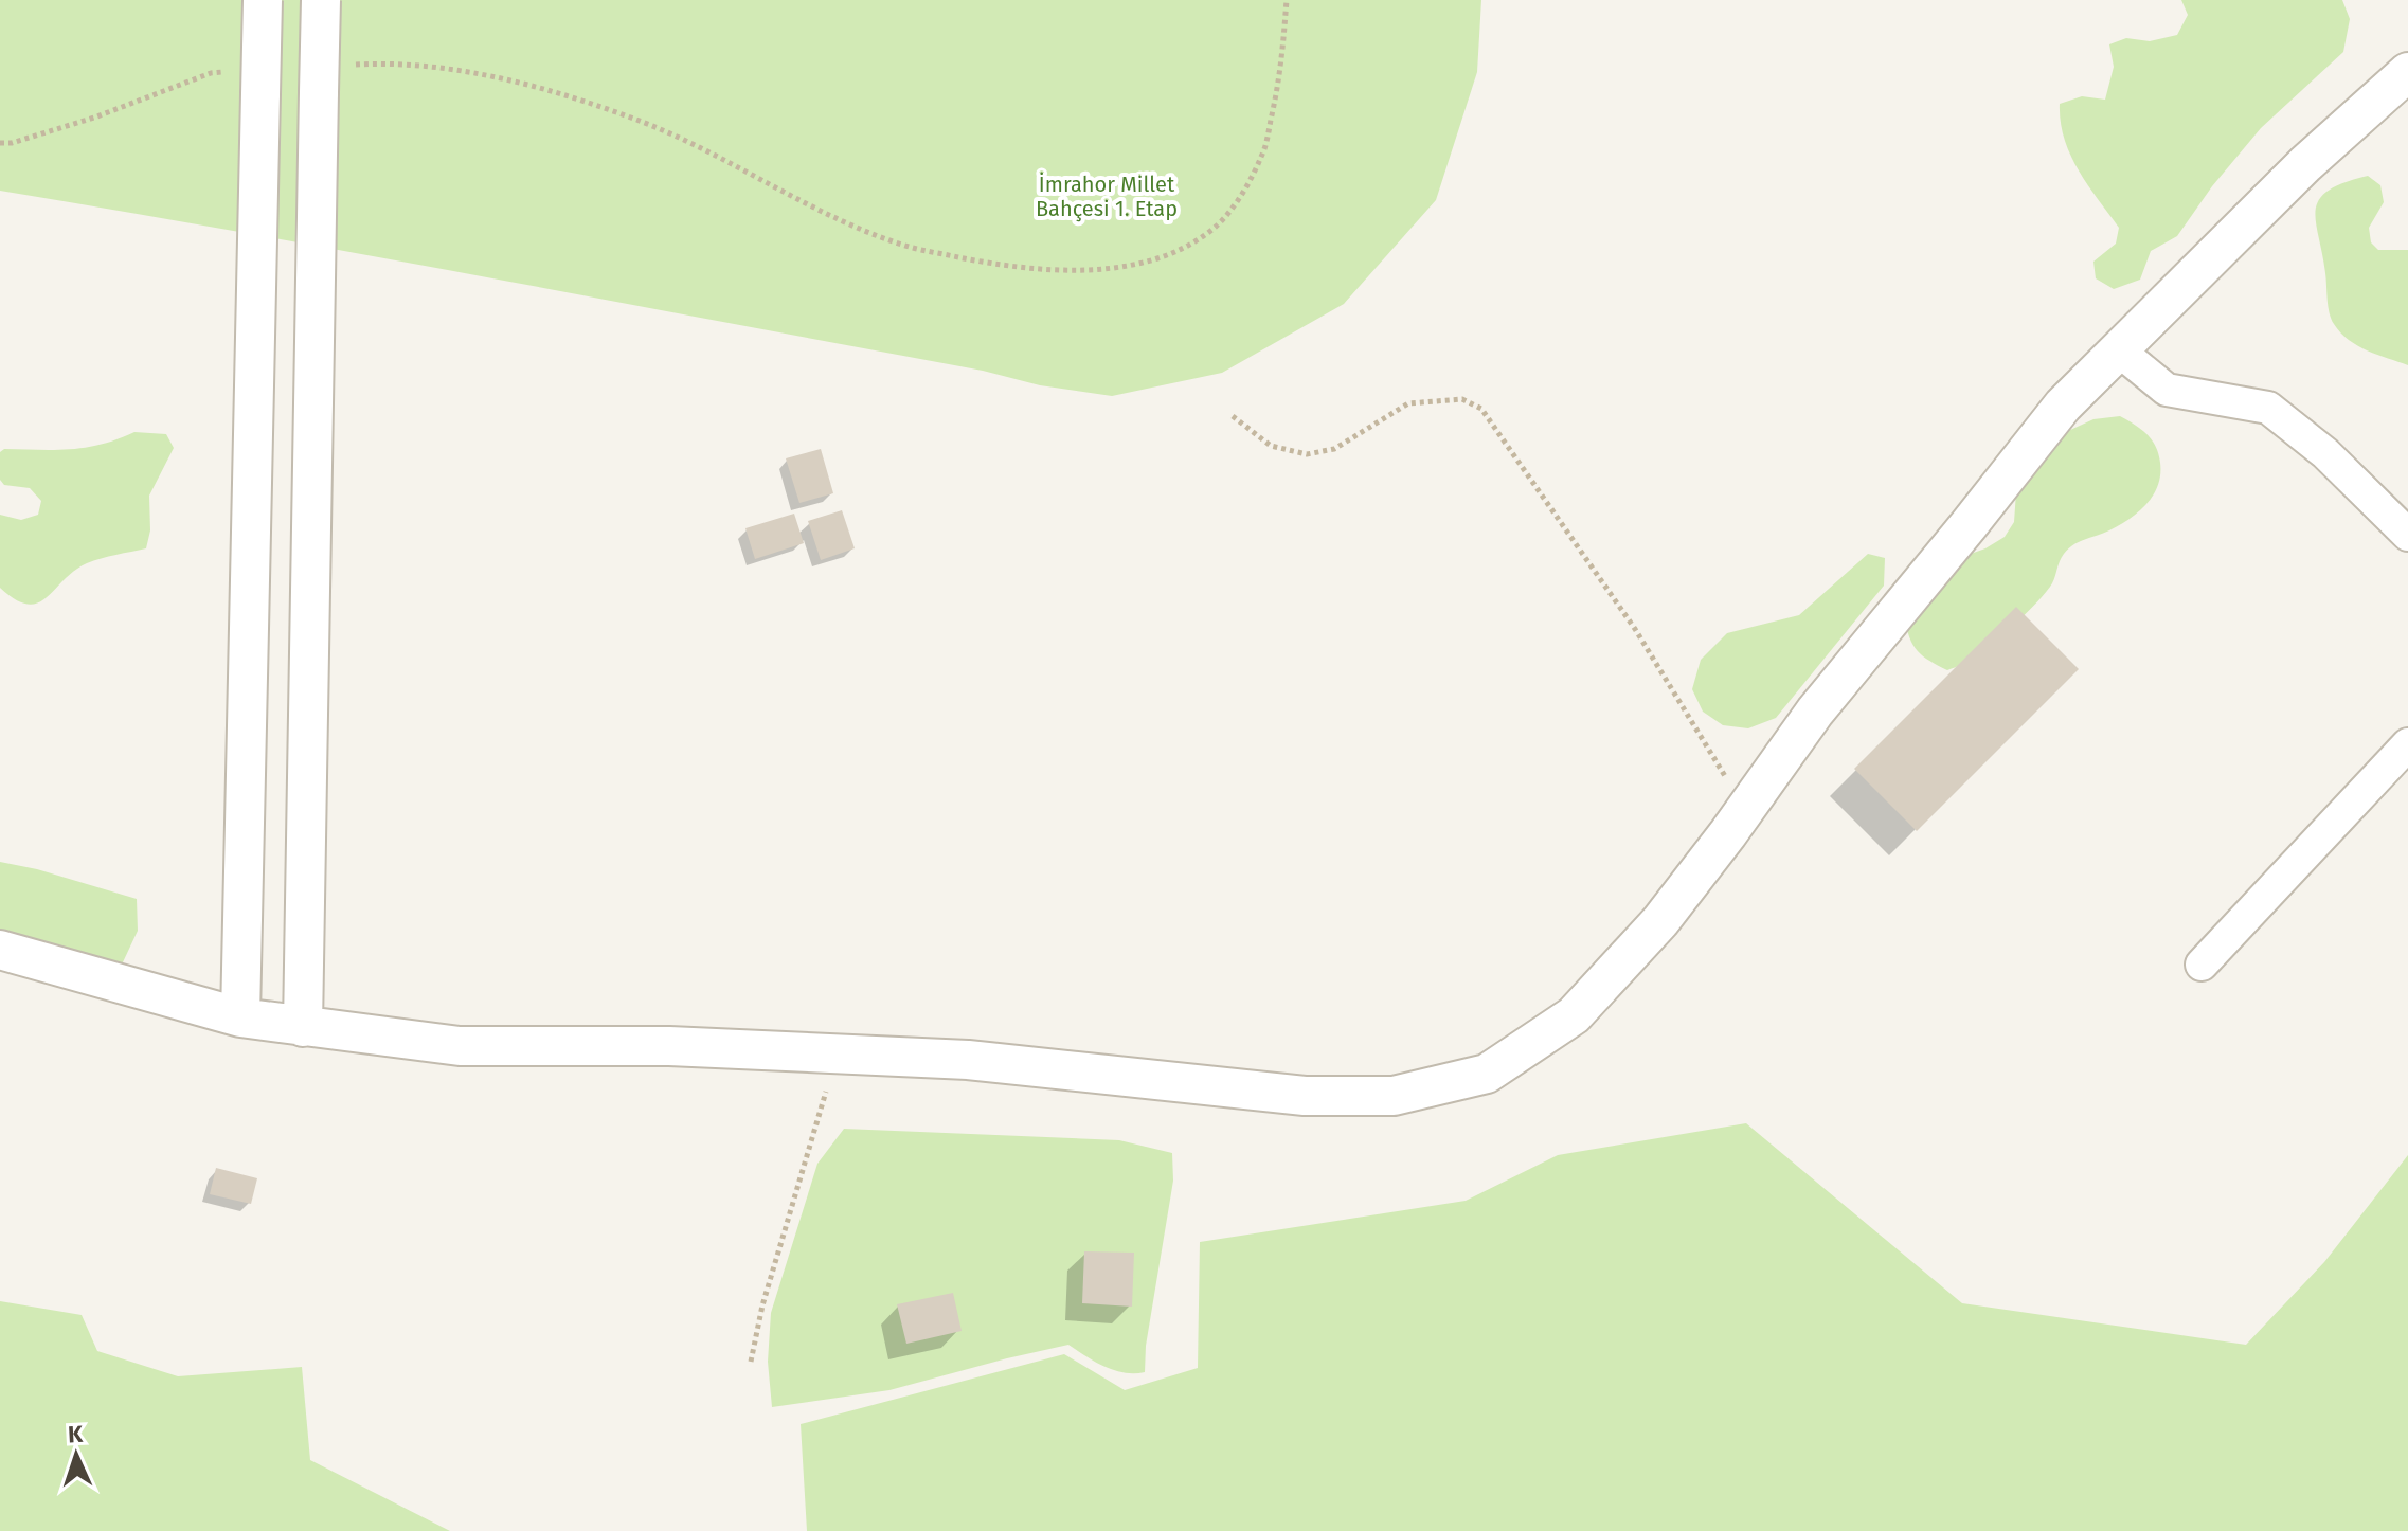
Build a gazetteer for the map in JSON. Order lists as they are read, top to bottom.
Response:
{
  "parks": ["İmrahor Millet Bahçesi 1. Etap"],
  "north": "top"
}
